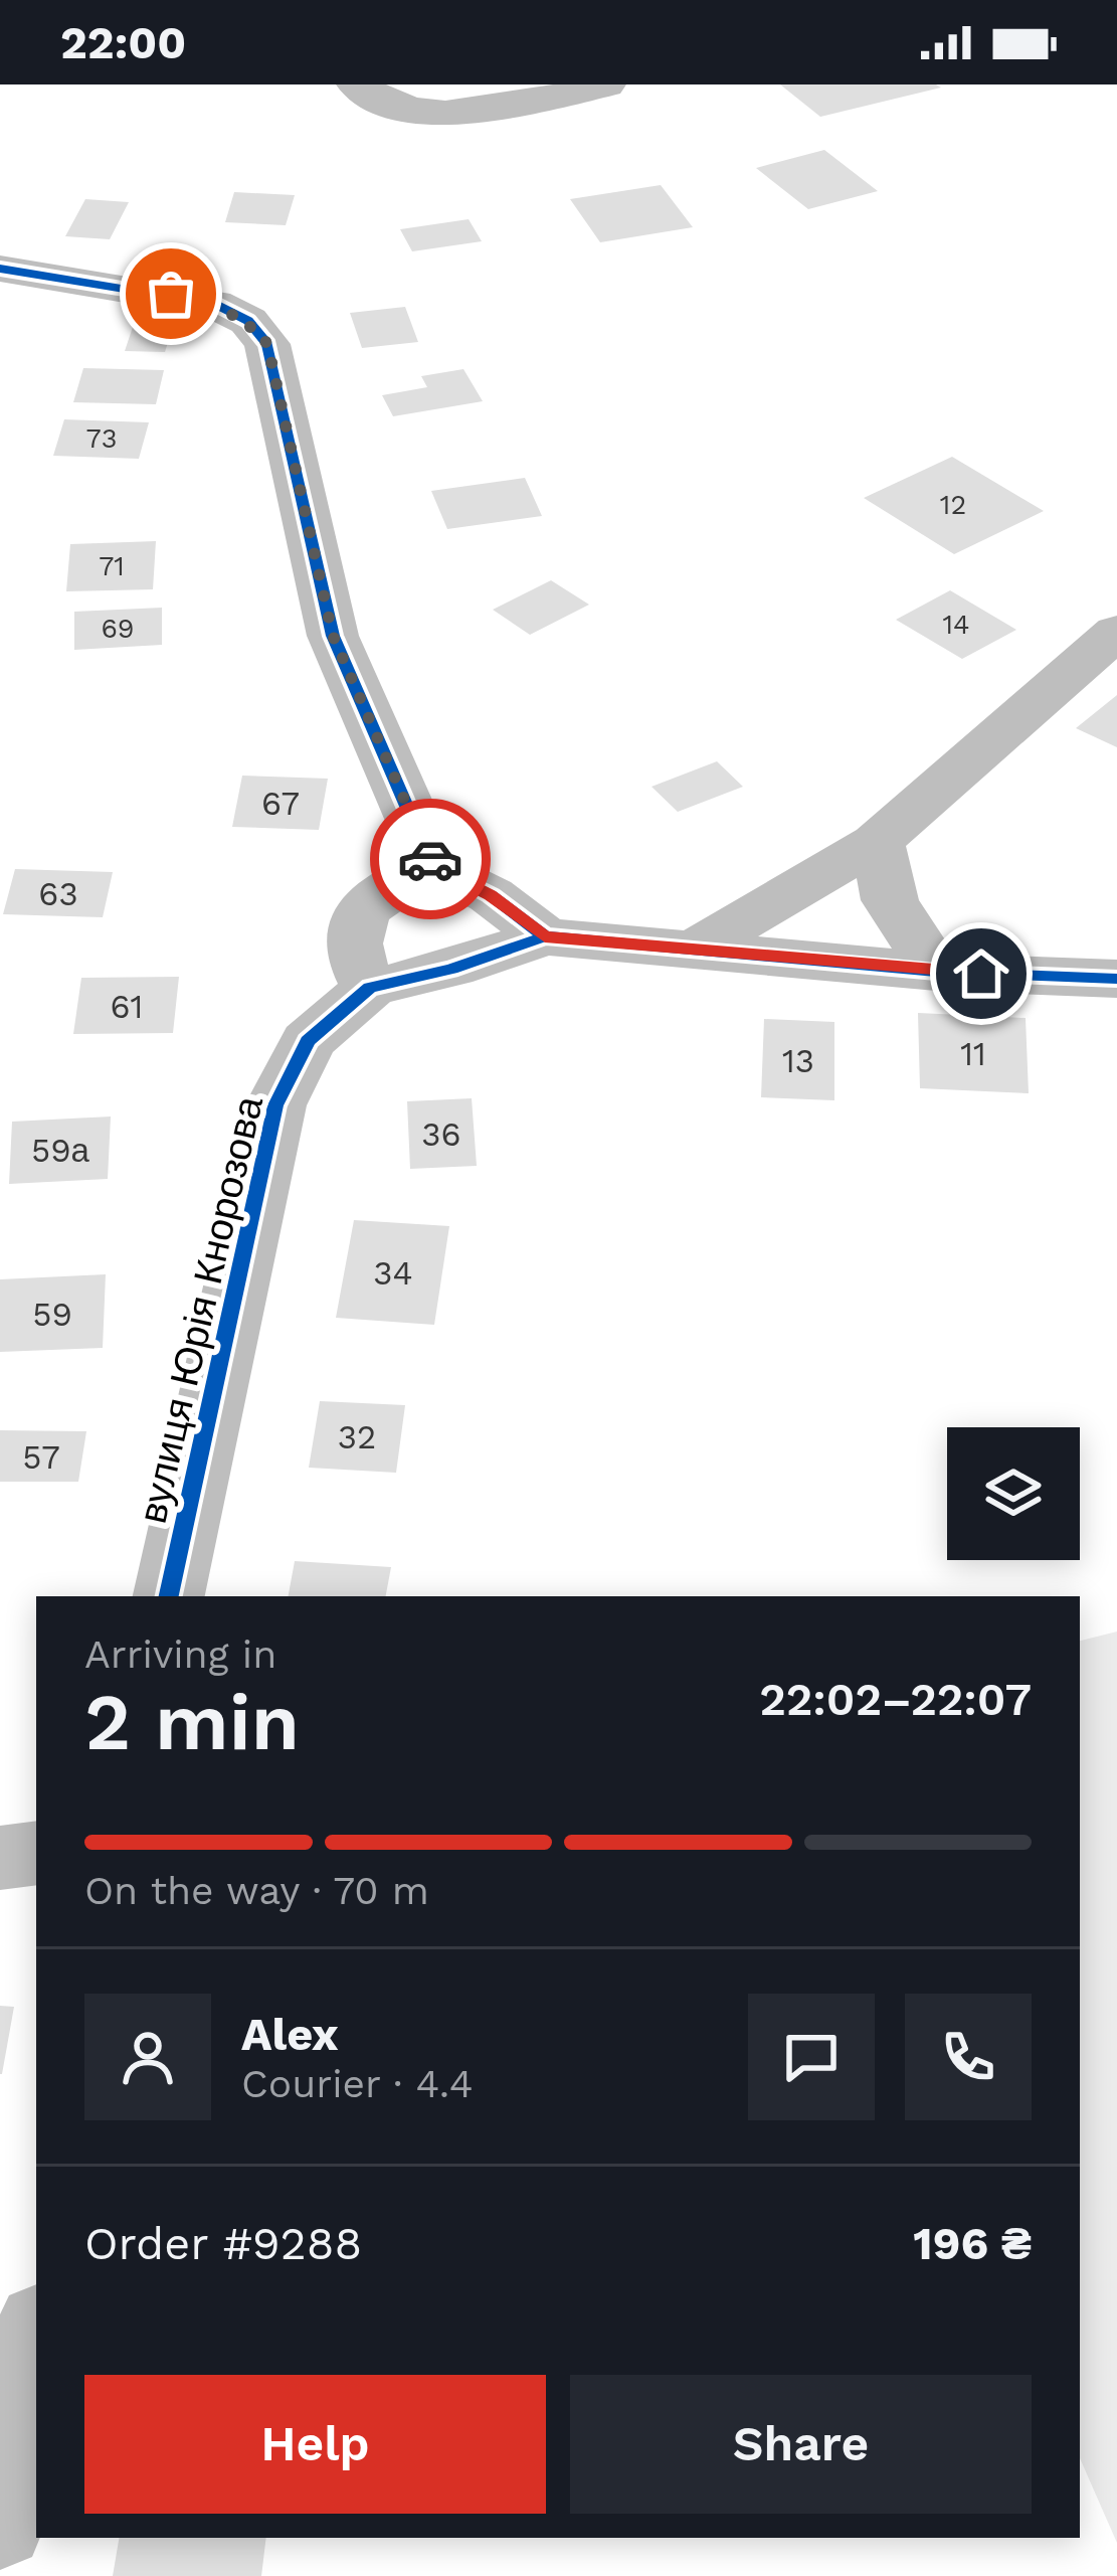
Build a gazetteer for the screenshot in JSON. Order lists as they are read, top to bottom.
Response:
{
  "streets": {
    "street": ["вулиця Юрія Кнорозова"]
  },
  "house_numbers": [
    "73",
    "12",
    "71",
    "14",
    "69",
    "67",
    "63",
    "61",
    "11",
    "13",
    "36",
    "59а",
    "34",
    "59",
    "32",
    "57"
  ],
  "page": {
    "status": "22:00",
    "heading": ["2 min", "Arriving in", "22:02–22:07"],
    "panel": [
      "Alex",
      "Courier · 4.4",
      "Order #9288",
      "196 ₴"
    ],
    "bar": "On the way · 70 m",
    "buttons": ["Help", "Share"]
  }
}
